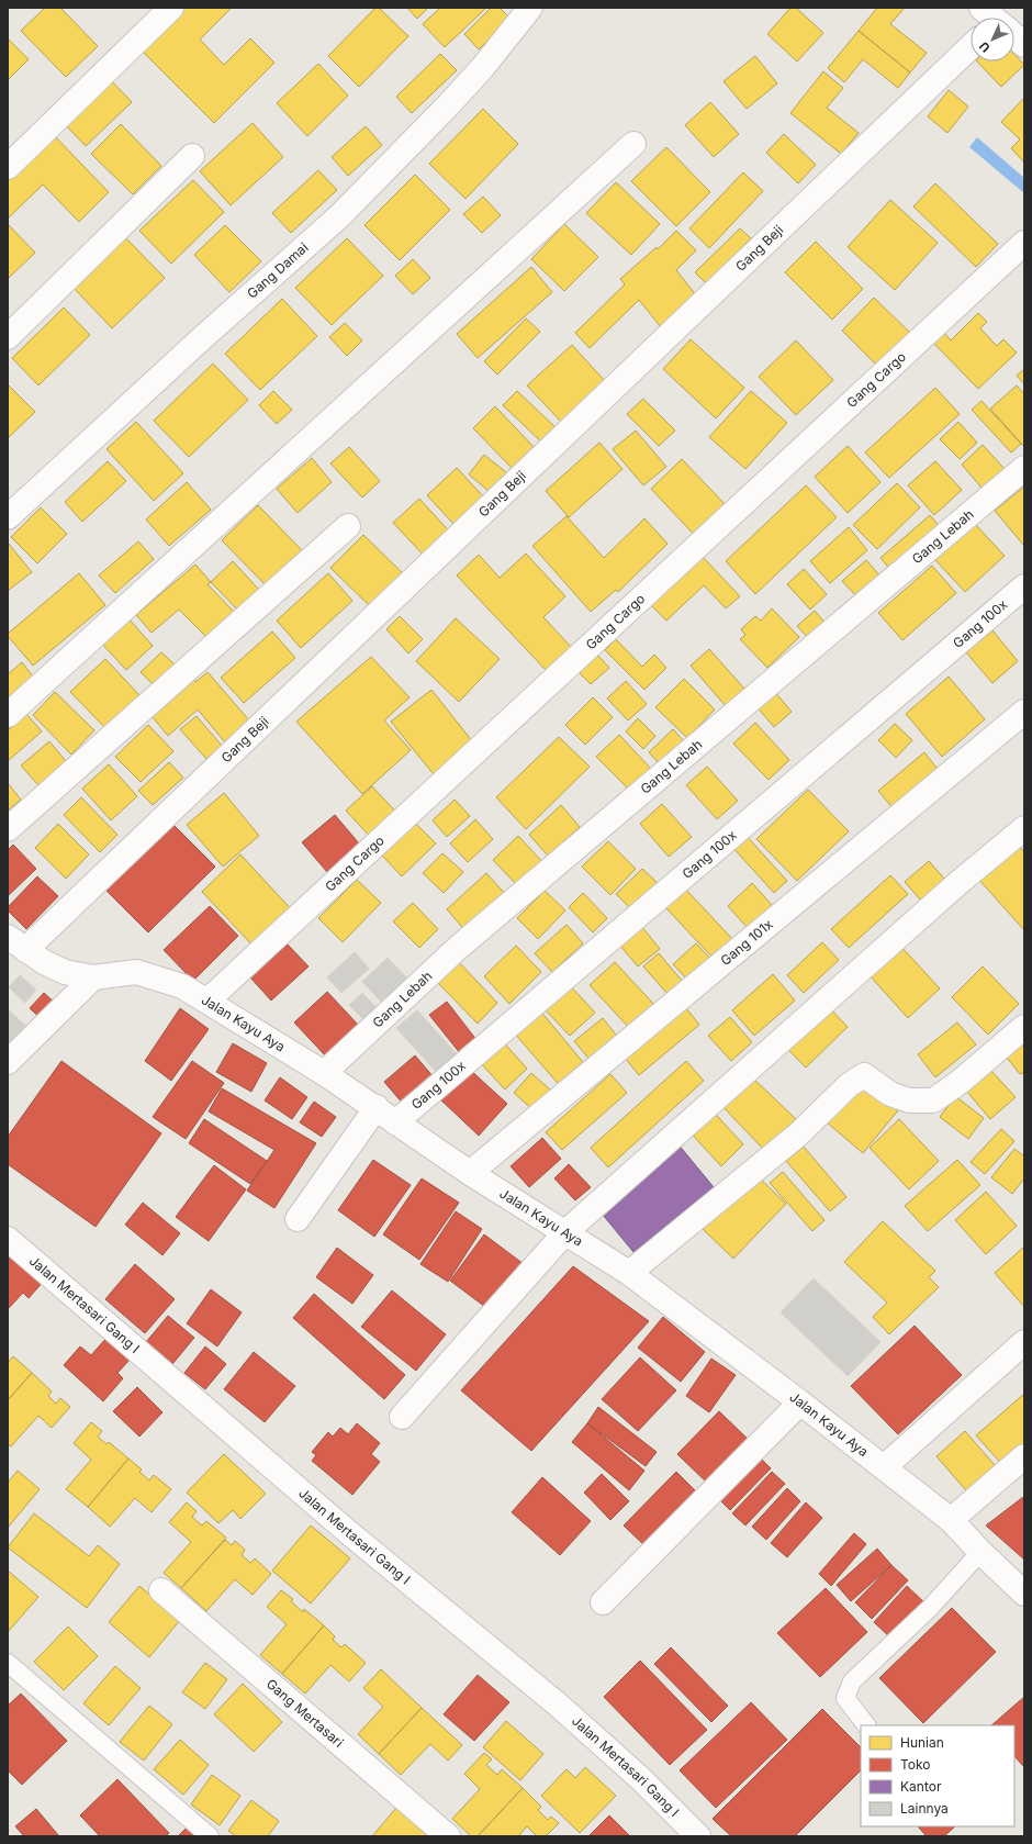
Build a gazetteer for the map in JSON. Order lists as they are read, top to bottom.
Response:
{
  "streets": {
    "street": [
      "Gang Beji",
      "Gang Damai",
      "Gang Cargo",
      "Gang Lebah",
      "Gang 100x",
      "Gang 101x",
      "Jalan Kayu Aya",
      "Jalan Mertasari Gang I",
      "Gang Mertasari"
    ]
  },
  "crossings": [
    ["Gang Beji", "Jalan Kayu Aya"],
    ["Gang Cargo", "Jalan Kayu Aya"],
    ["Gang Lebah", "Jalan Kayu Aya"],
    ["Gang 100x", "Jalan Kayu Aya"],
    ["Gang 101x", "Jalan Kayu Aya"]
  ],
  "legend": [
    "Hunian",
    "Toko",
    "Kantor",
    "Lainnya"
  ],
  "north": "bottom left"
}
